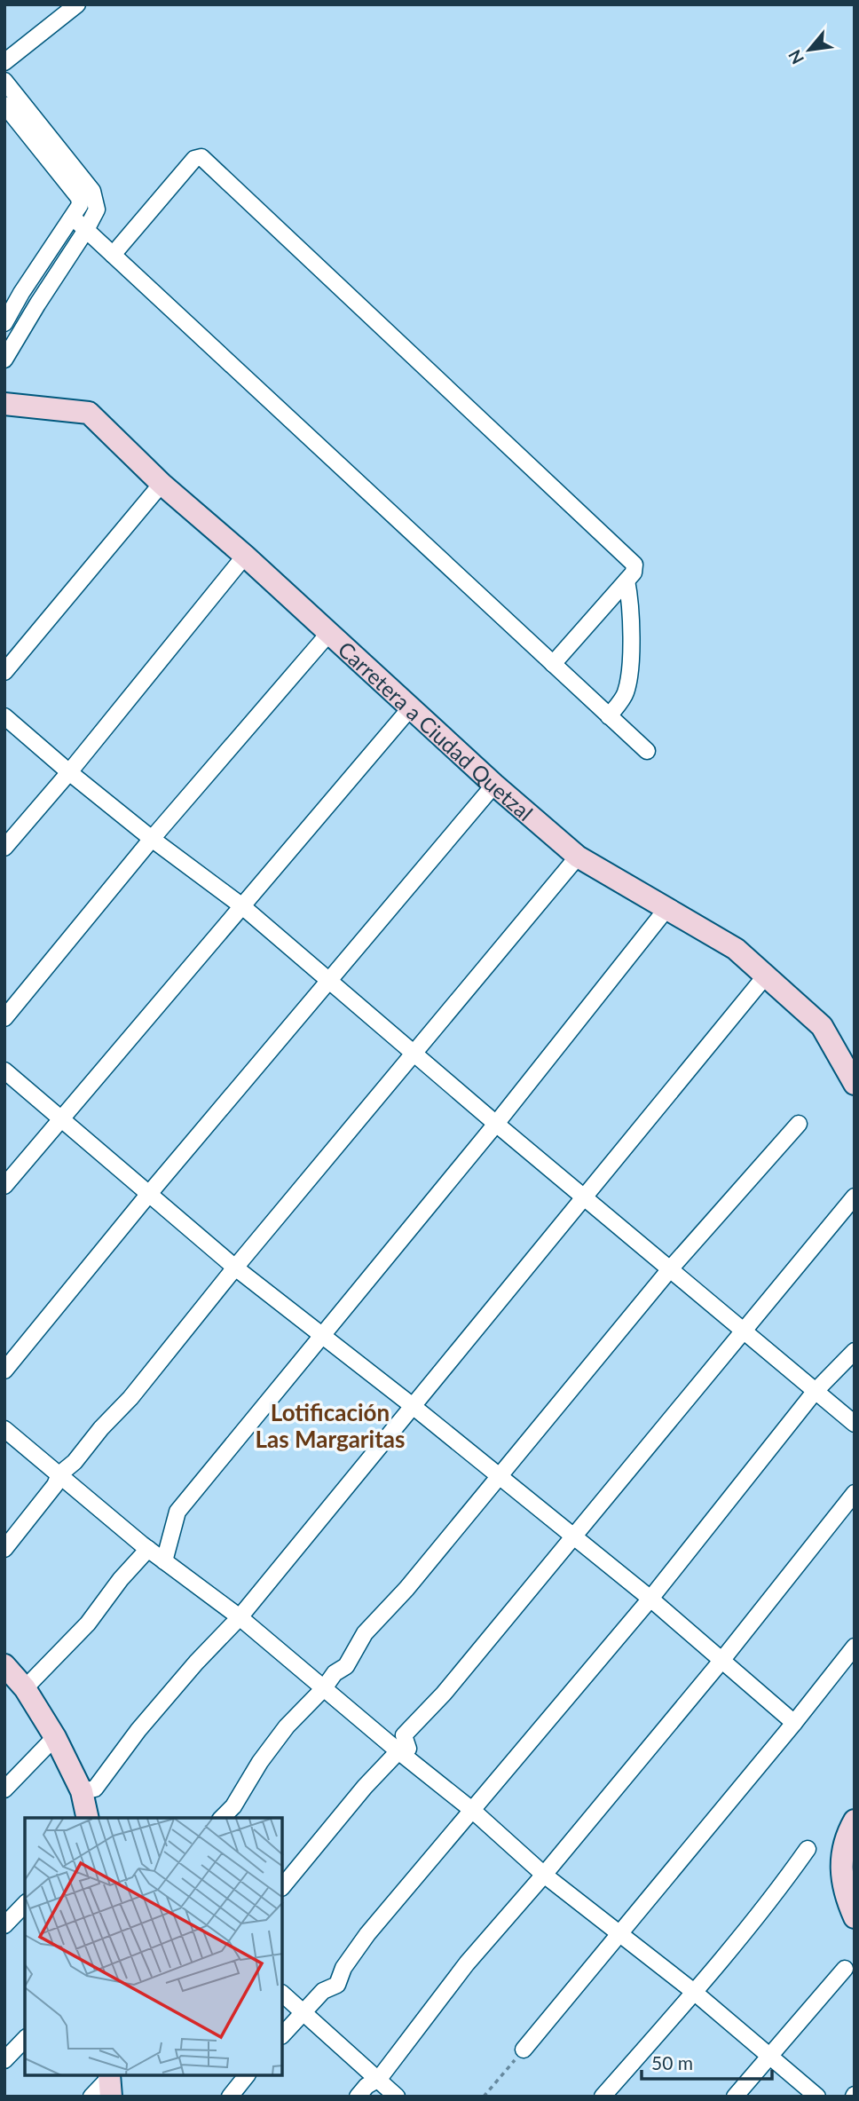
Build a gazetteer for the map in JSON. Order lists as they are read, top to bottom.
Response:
{
  "streets": {
    "main road": ["Carretera a Ciudad Quetzal"]
  },
  "districts": ["Lotificación Las Margaritas"],
  "scale_bar": "50 m",
  "north": "bottom left"
}
